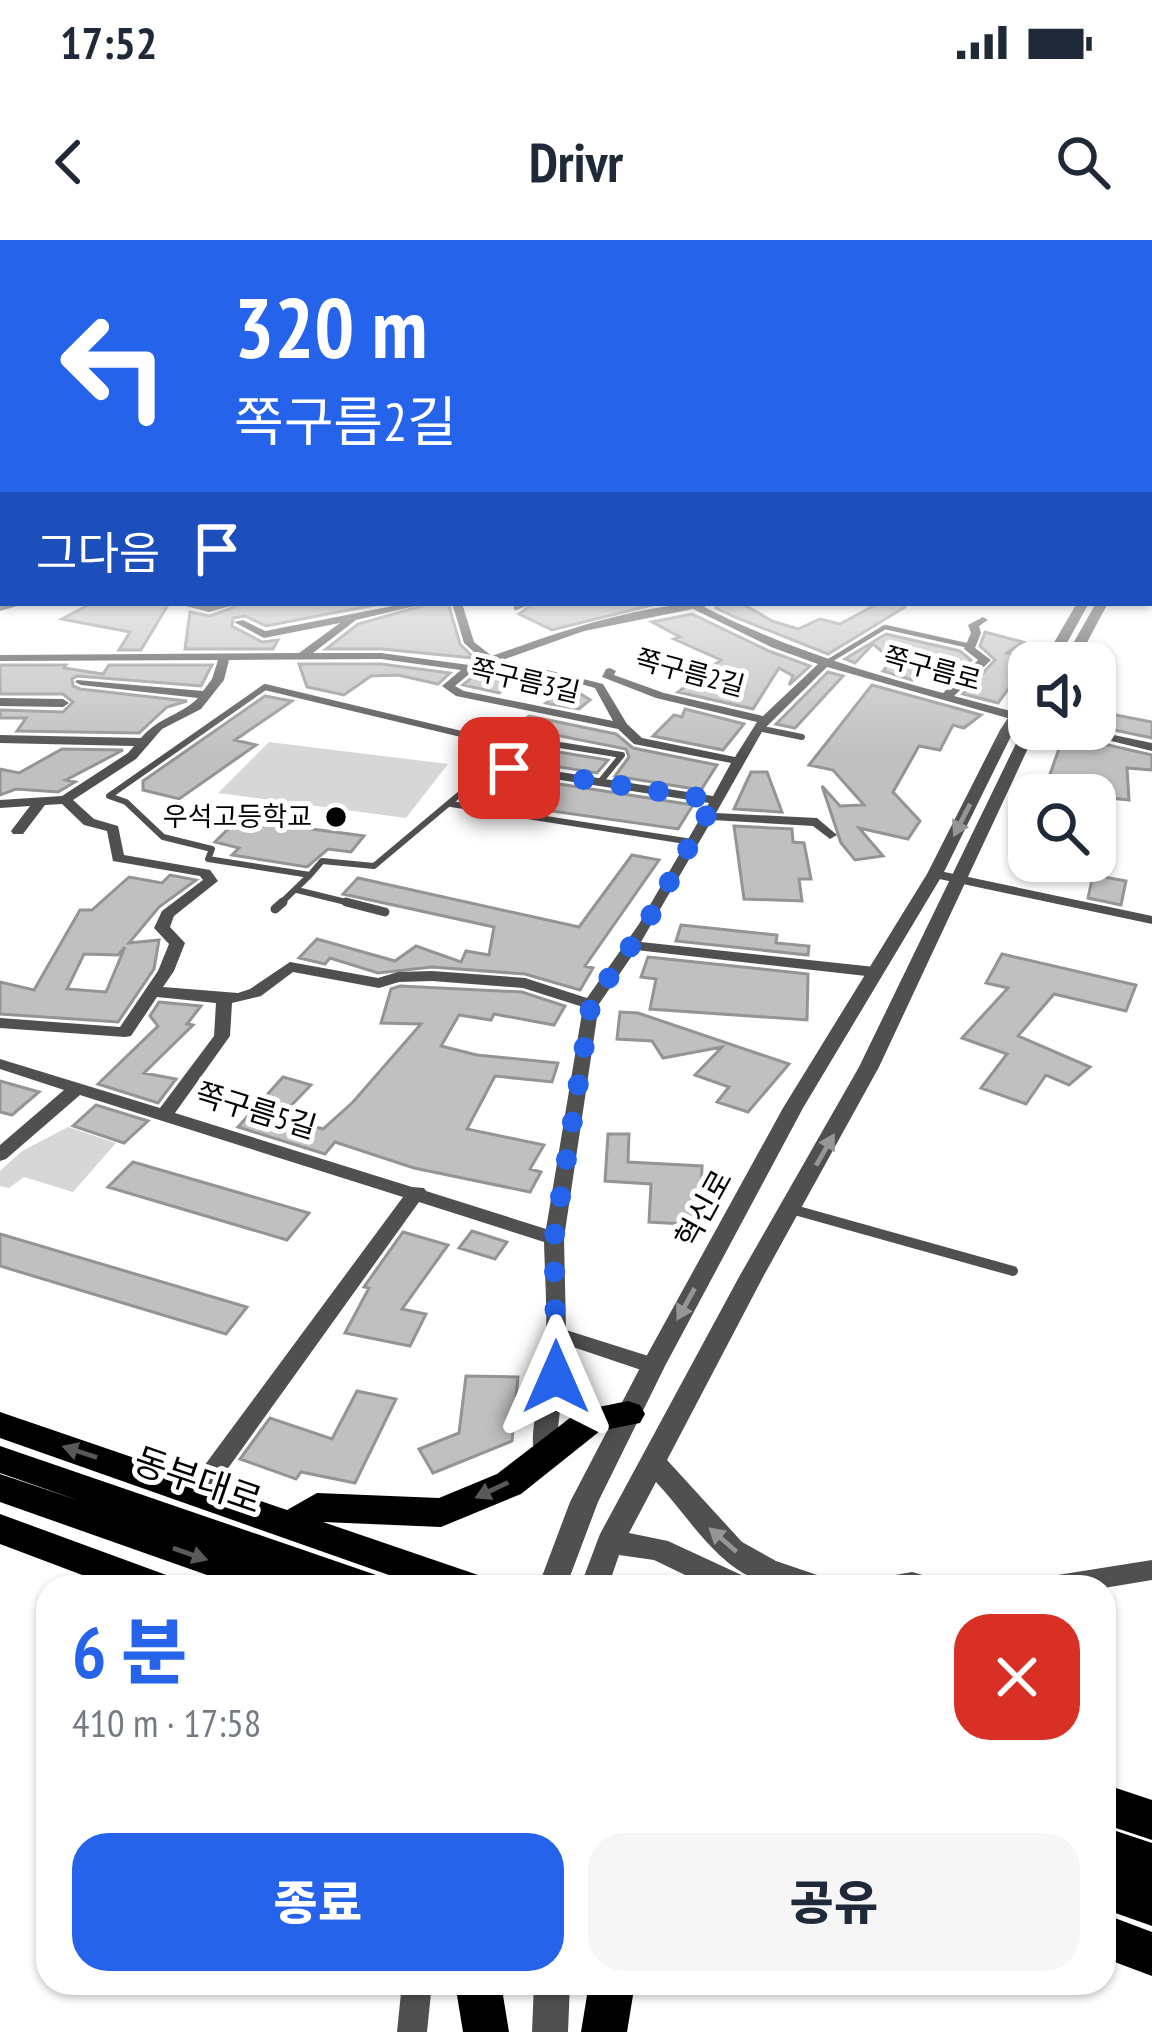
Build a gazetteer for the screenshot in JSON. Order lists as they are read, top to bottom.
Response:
{
  "streets": {
    "main road": ["동부대로"],
    "street": [
      "쪽구름로",
      "쪽구름2길",
      "쪽구름3길",
      "쪽구름5길",
      "혁신로"
    ]
  },
  "crossings": [
    ["쪽구름로", "쪽구름2길"],
    ["쪽구름2길", "쪽구름3길"],
    ["쪽구름2길", "쪽구름5길"],
    ["쪽구름5길", "동부대로"]
  ],
  "places": ["우석고등학교"],
  "page": {
    "status": "17:52",
    "header": "Drivr",
    "turn": ["320 m", "쪽구름2길"],
    "then": "그다음",
    "heading": ["6 분", "410 m · 17:58"],
    "buttons": ["종료", "공유"]
  }
}
